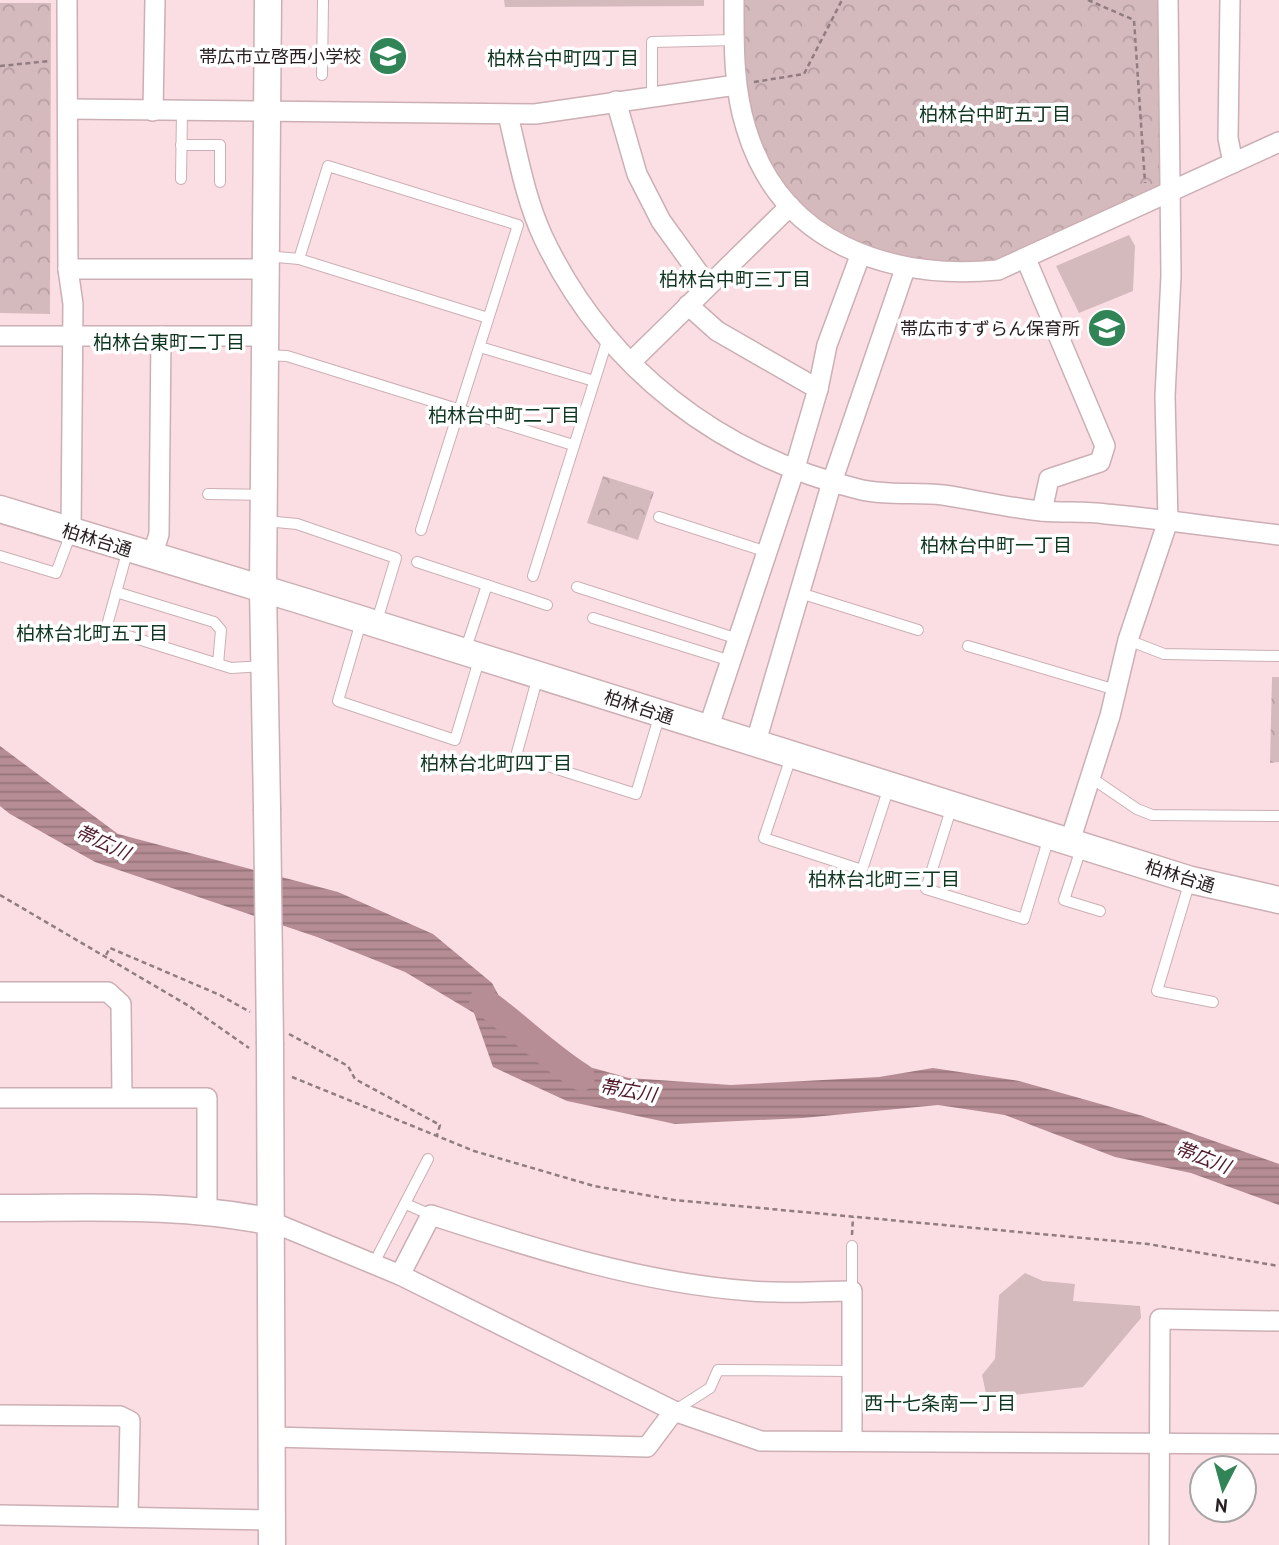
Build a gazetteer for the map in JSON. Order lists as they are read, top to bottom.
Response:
{
  "streets": {
    "street": ["柏林台通"]
  },
  "districts": [
    "柏林台中町四丁目",
    "柏林台中町五丁目",
    "柏林台中町三丁目",
    "柏林台東町二丁目",
    "柏林台中町二丁目",
    "柏林台中町一丁目",
    "柏林台北町五丁目",
    "柏林台北町四丁目",
    "柏林台北町三丁目",
    "西十七条南一丁目"
  ],
  "water": ["帯広川"],
  "places": {
    "school or university": ["帯広市立啓西小学校", "帯広市すずらん保育所"]
  },
  "north": "bottom"
}
